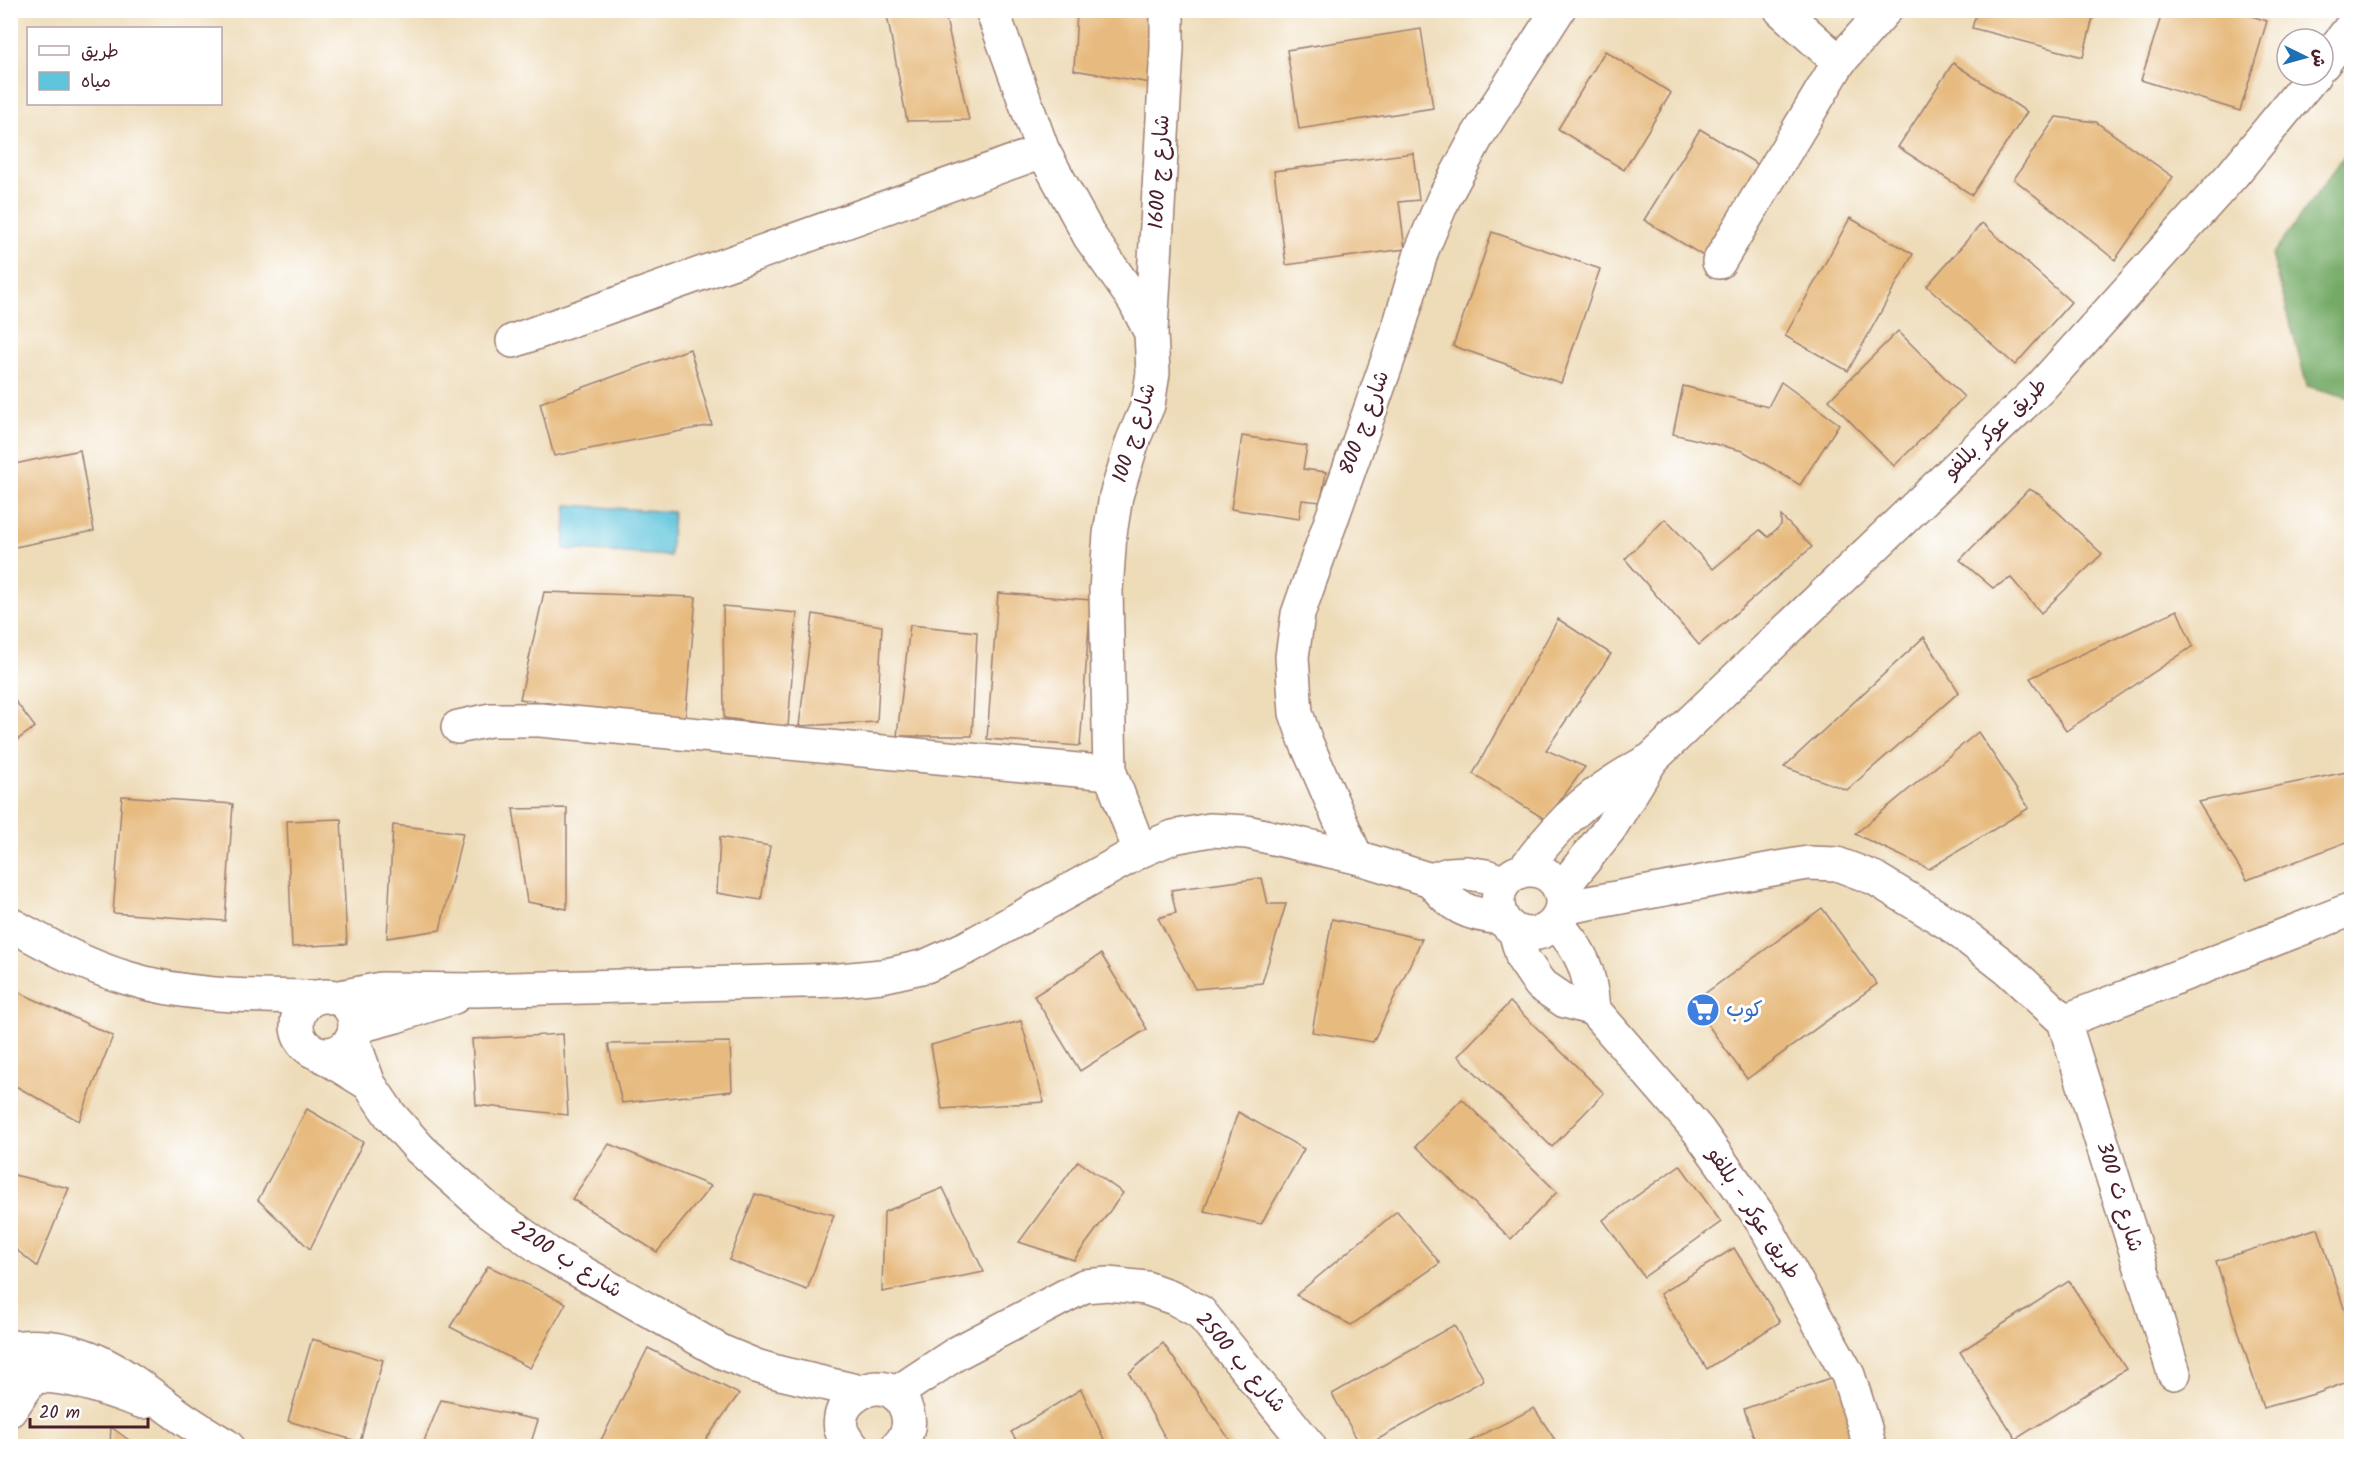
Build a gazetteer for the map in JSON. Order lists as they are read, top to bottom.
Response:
{
  "streets": {
    "street": [
      "شارع ج 1600",
      "شارع ج 800",
      "طريق عوكر بللفو",
      "شارع ج 100",
      "شارع ث 300",
      "طريق عوكر - بللفو",
      "شارع ب 2200",
      "شارع ب 2500"
    ]
  },
  "crossings": [
    ["شارع ج 1600", "شارع ج 100"]
  ],
  "places": {
    "supermarket": ["كوب"]
  },
  "legend": ["طريق", "مياه"],
  "scale_bar": "20 m",
  "north": "right"
}
